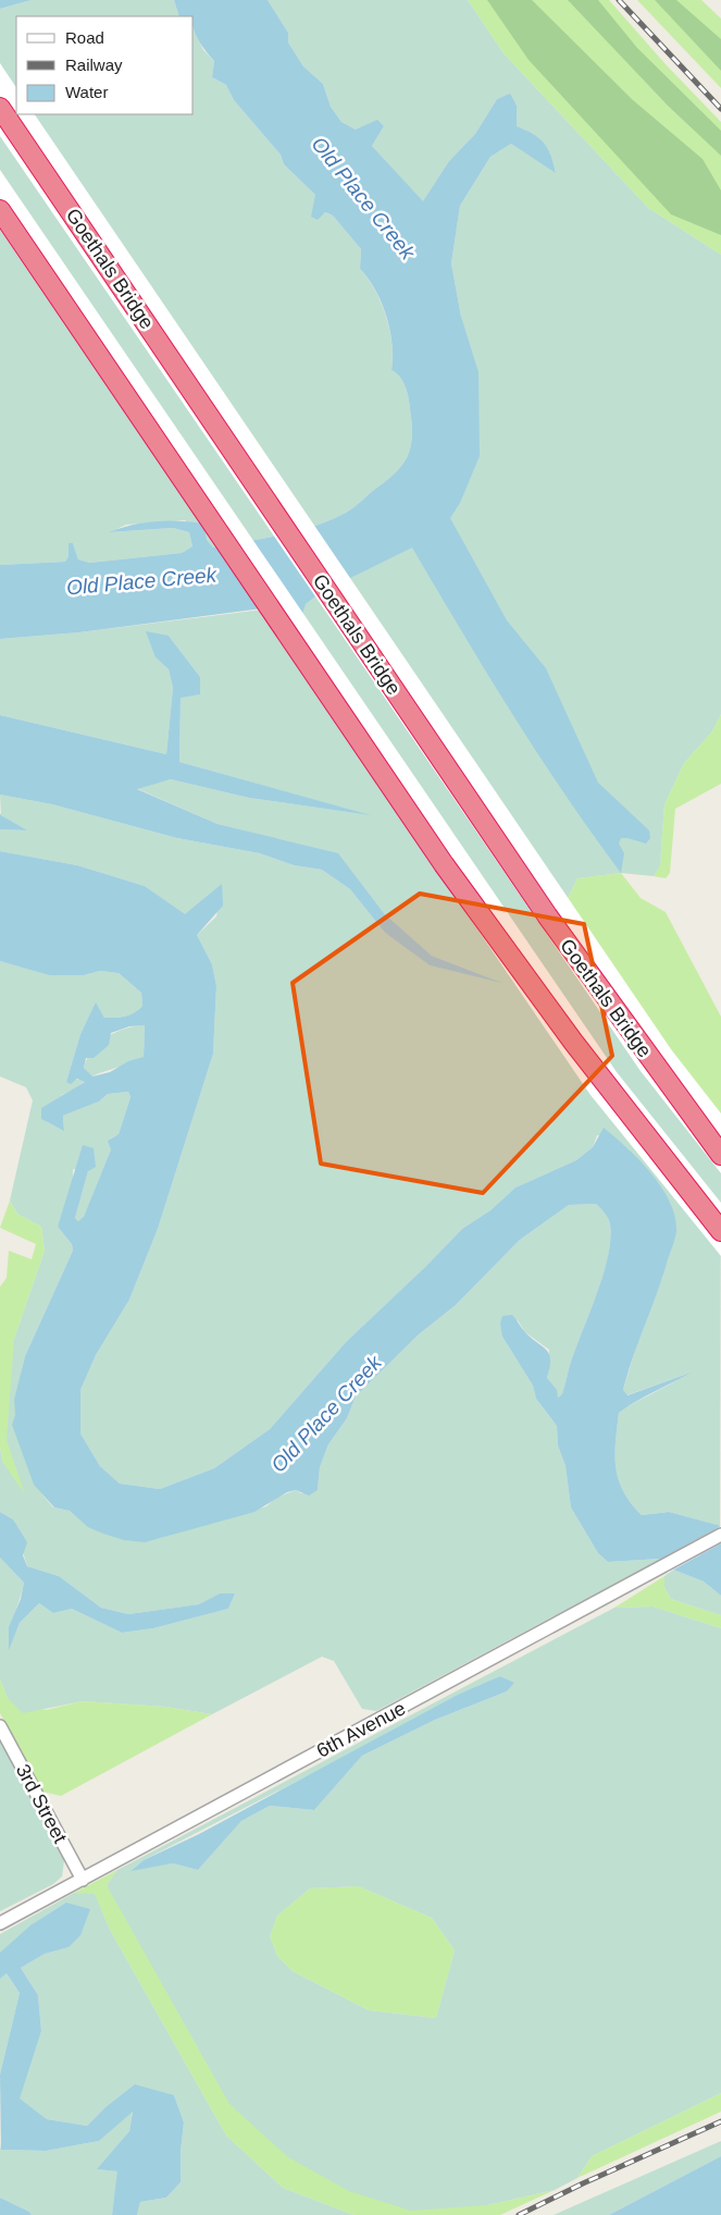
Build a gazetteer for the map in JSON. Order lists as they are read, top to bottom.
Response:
{
  "streets": {
    "highway": ["Goethals Bridge"],
    "street": ["6th Avenue", "3rd Street"]
  },
  "crossings": [
    ["6th Avenue", "3rd Street"]
  ],
  "water": ["Old Place Creek"],
  "legend": ["Road", "Railway", "Water"]
}
